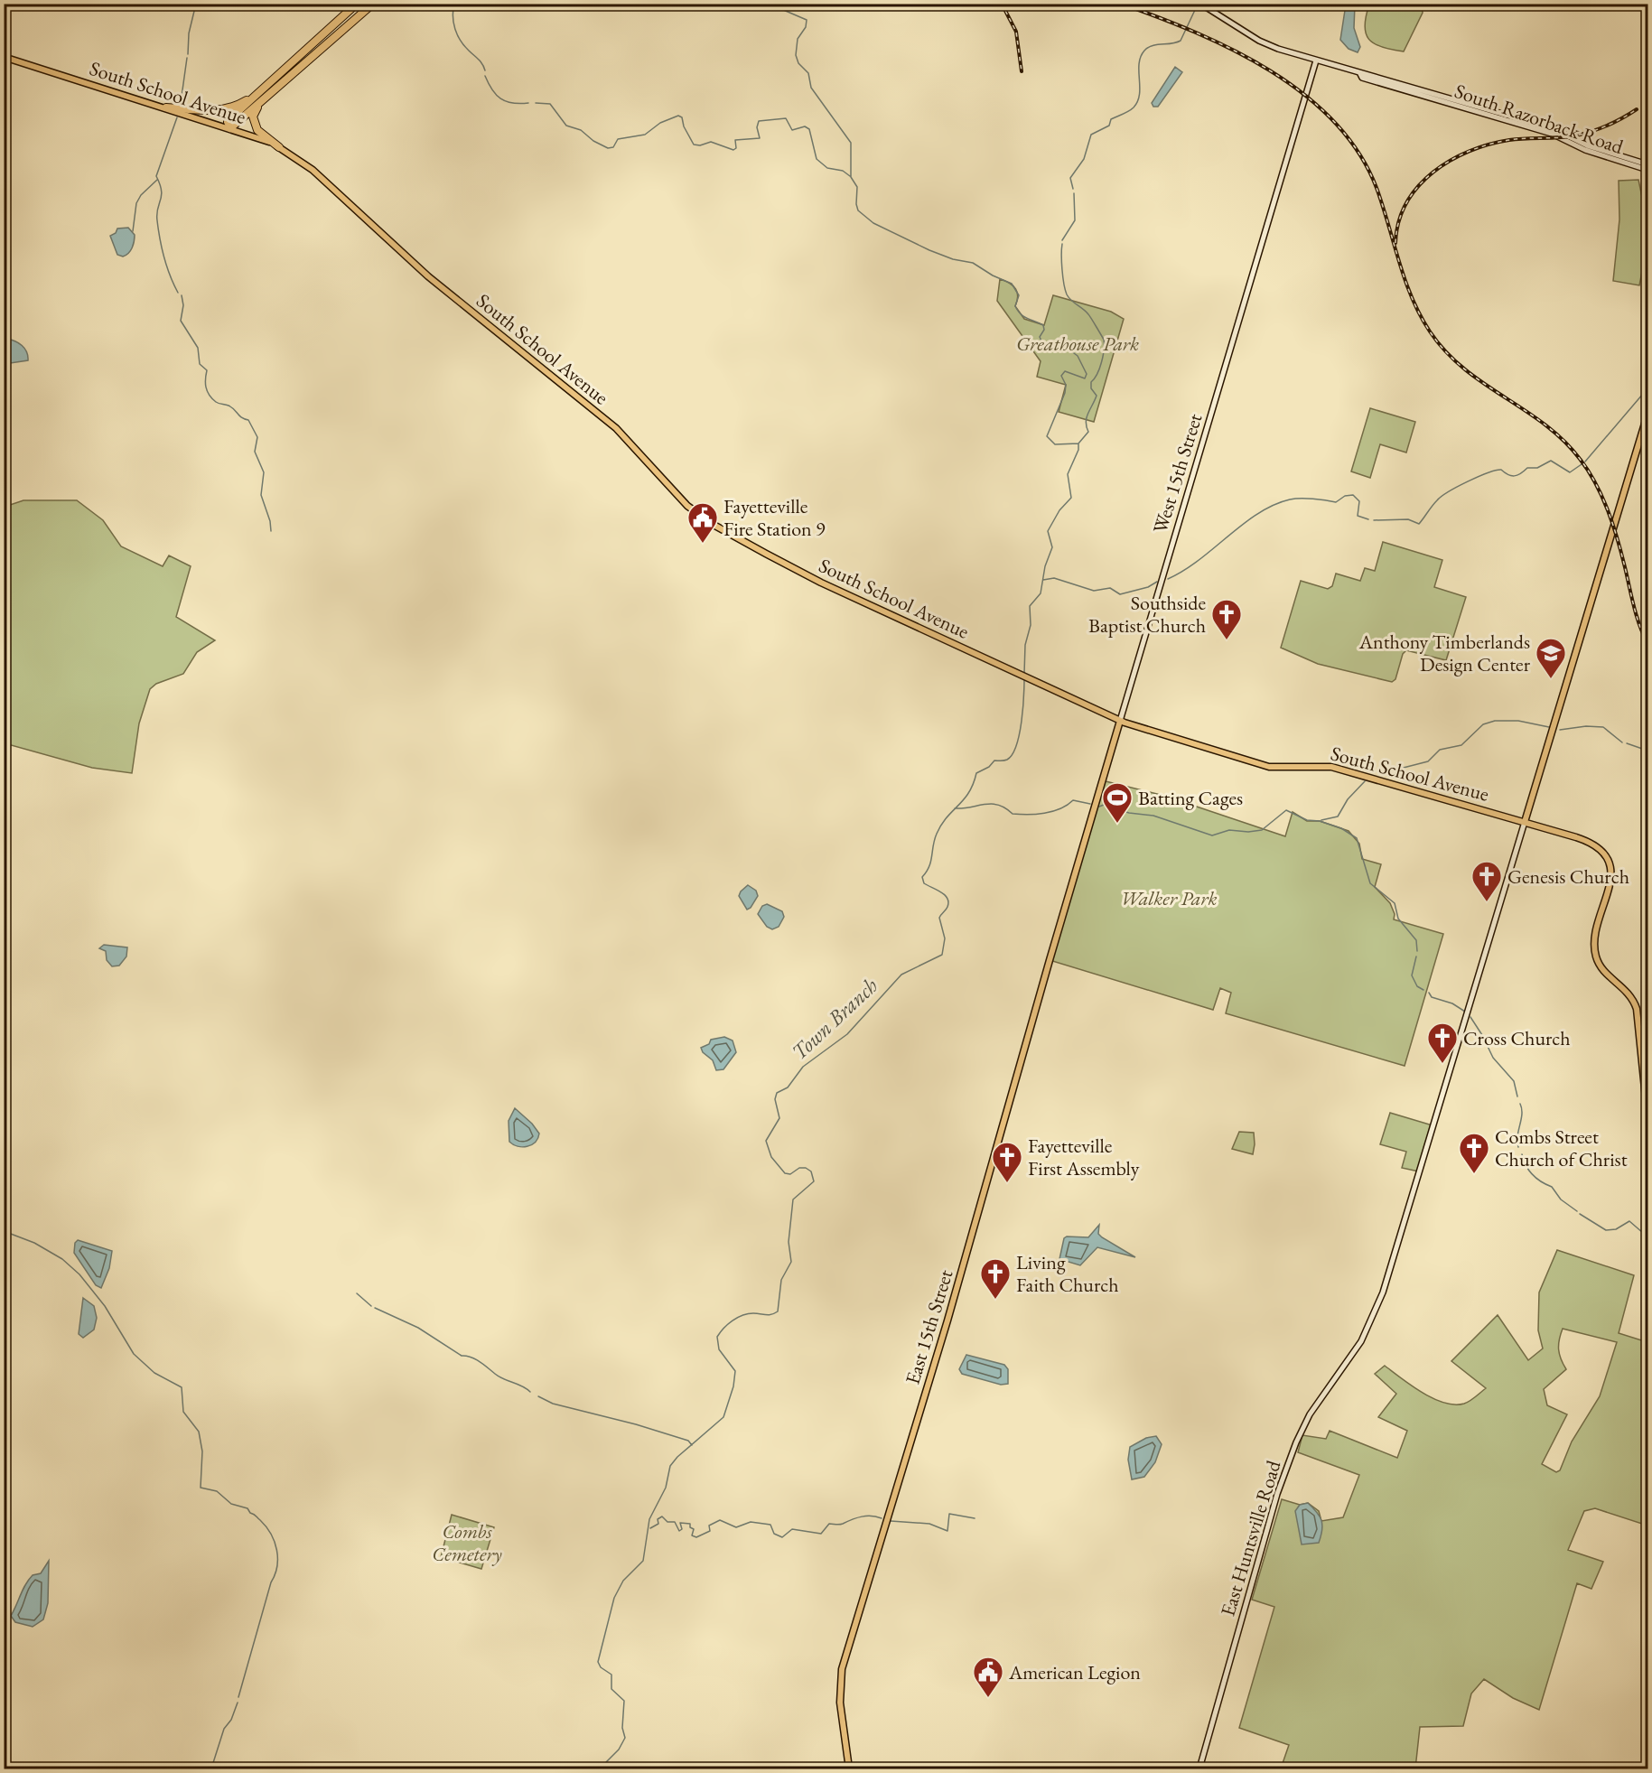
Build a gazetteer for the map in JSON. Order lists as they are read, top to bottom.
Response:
{
  "streets": {
    "main road": [
      "South School Avenue",
      "South Razorback Road",
      "West 15th Street",
      "East 15th Street",
      "East Huntsville Road"
    ]
  },
  "crossings": [
    ["South School Avenue", "West 15th Street"],
    ["South School Avenue", "East Huntsville Road"],
    ["South Razorback Road", "West 15th Street"],
    ["West 15th Street", "East 15th Street"]
  ],
  "water": ["Town Branch"],
  "parks": ["Greathouse Park", "Walker Park", "Combs Cemetery"],
  "places": {
    "public building": ["Fayetteville Fire Station 9", "American Legion"],
    "church": [
      "Southside Baptist Church",
      "Genesis Church",
      "Cross Church",
      "Combs Street Church of Christ",
      "Fayetteville First Assembly",
      "Living Faith Church"
    ],
    "school or university": ["Anthony Timberlands Design Center"],
    "sports": ["Batting Cages"]
  }
}
